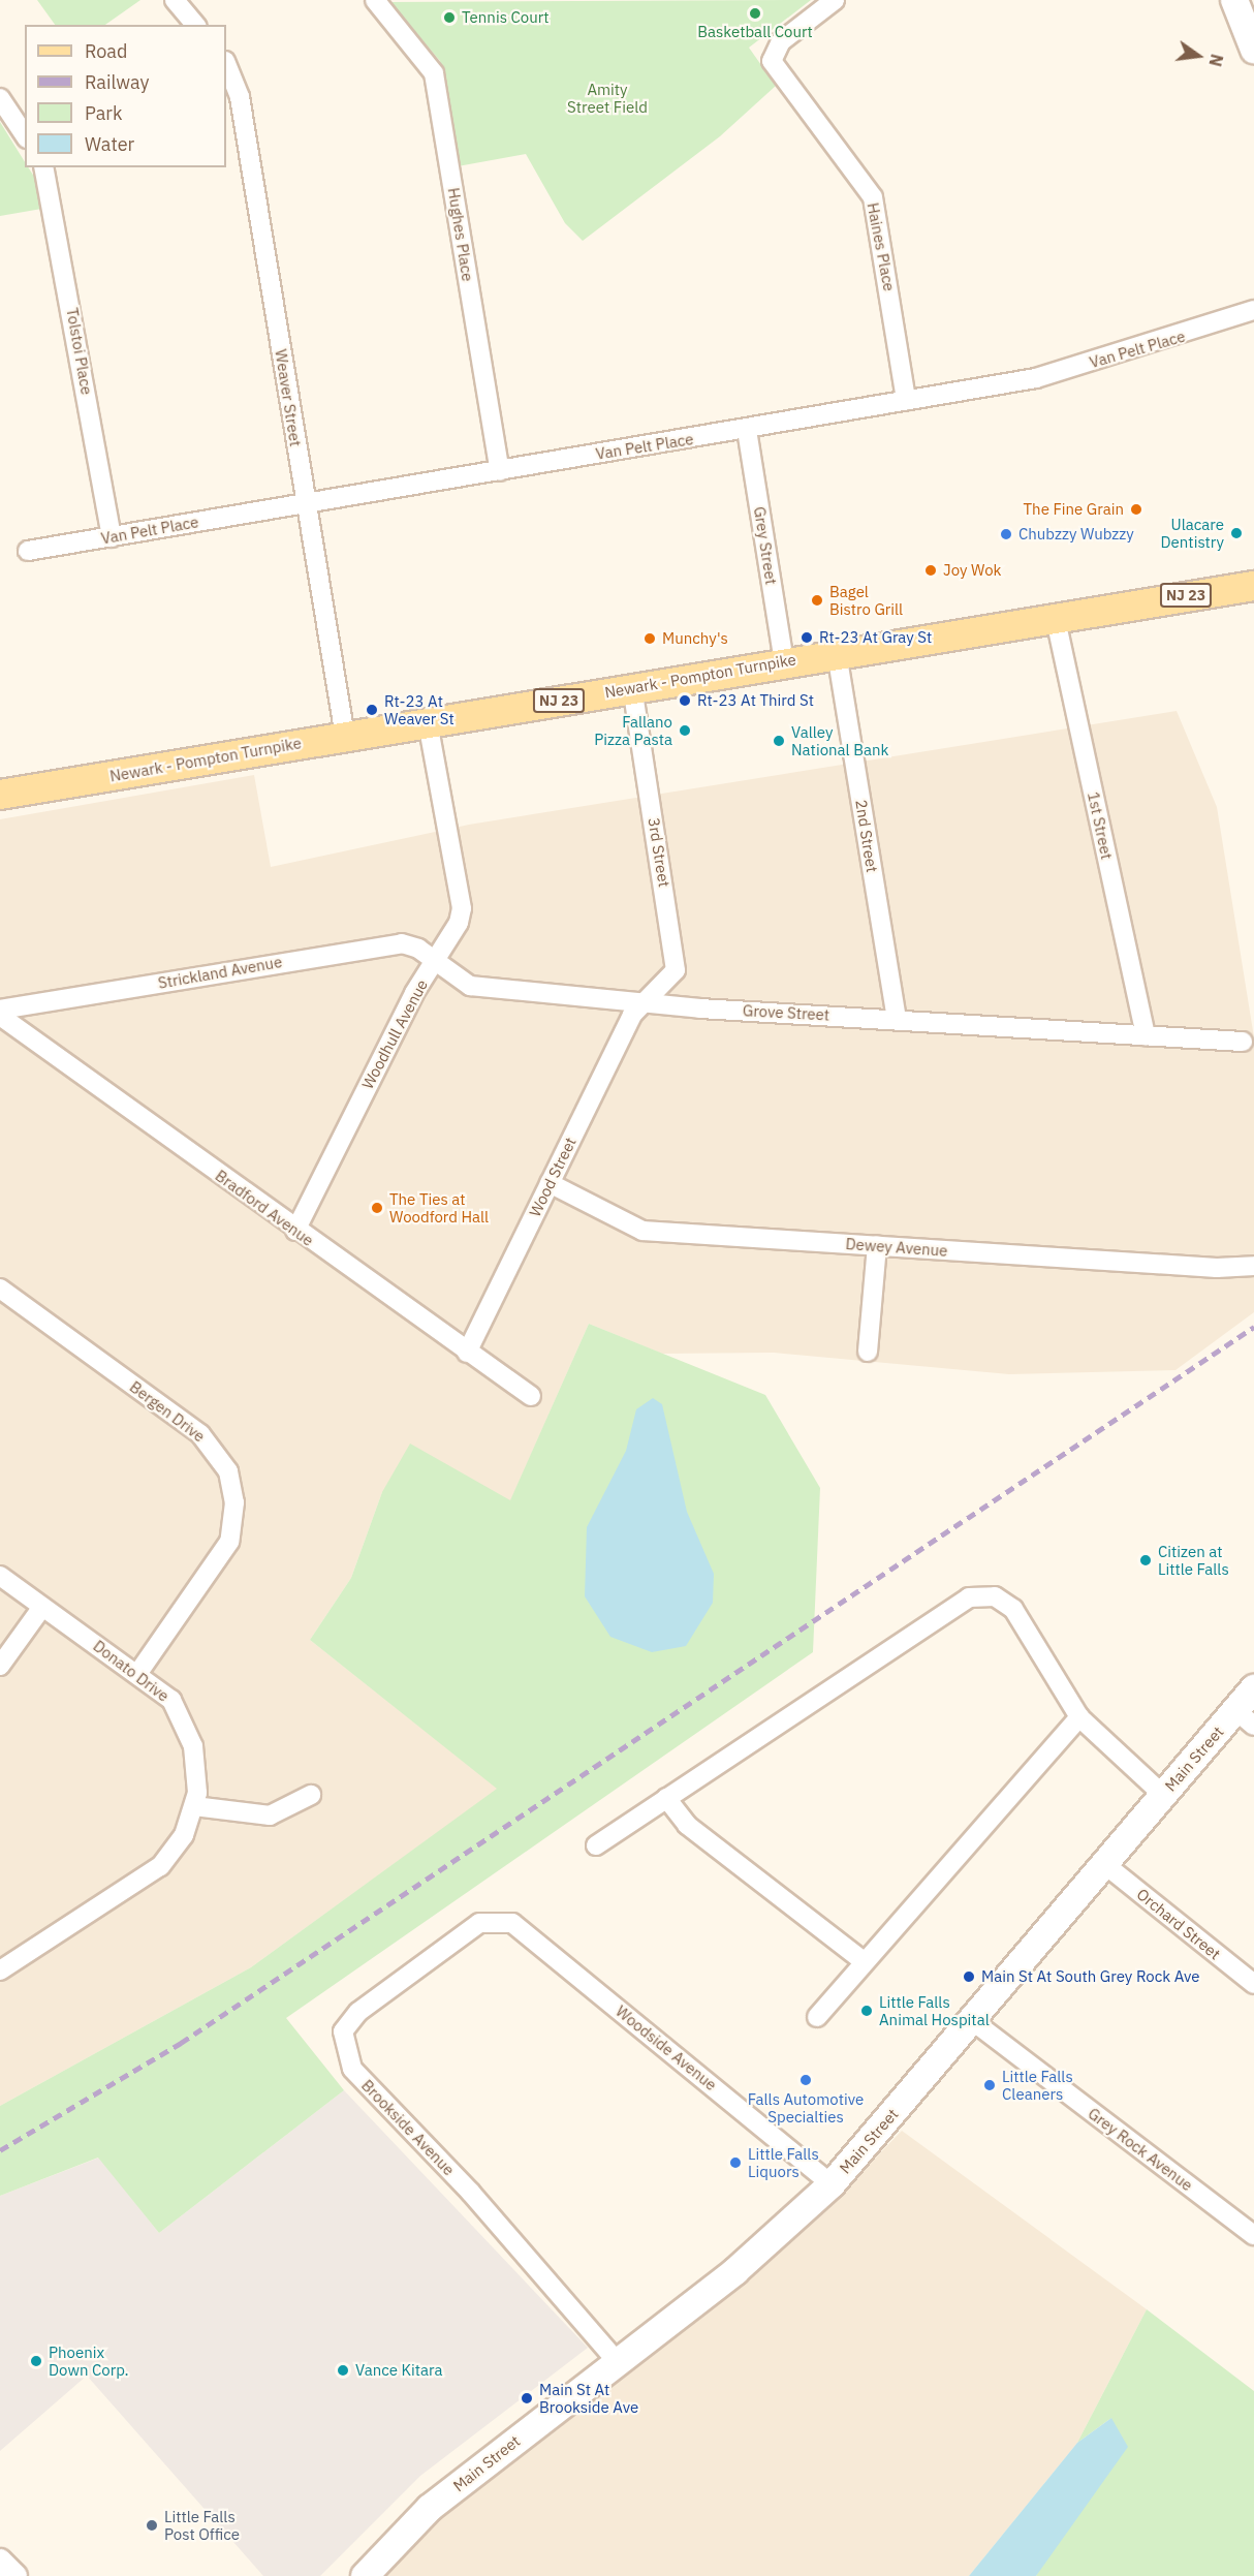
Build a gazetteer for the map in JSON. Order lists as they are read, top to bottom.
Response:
{
  "streets": {
    "main road": ["NJ 23", "Newark - Pompton Turnpike", "Main Street"],
    "street": [
      "Hughes Place",
      "Haines Place",
      "Van Pelt Place",
      "Tolstoi Place",
      "Weaver Street",
      "Grey Street",
      "1st Street",
      "2nd Street",
      "3rd Street",
      "Strickland Avenue",
      "Grove Street",
      "Woodhull Avenue",
      "Wood Street",
      "Bradford Avenue",
      "Dewey Avenue",
      "Bergen Drive",
      "Donato Drive",
      "Orchard Street",
      "Woodside Avenue",
      "Brookside Avenue",
      "Grey Rock Avenue"
    ]
  },
  "crossings": [
    ["Hughes Place", "Van Pelt Place"],
    ["Haines Place", "Van Pelt Place"],
    ["Van Pelt Place", "Tolstoi Place"],
    ["Van Pelt Place", "Weaver Street"],
    ["Van Pelt Place", "Grey Street"],
    ["Weaver Street", "Newark - Pompton Turnpike"],
    ["Grey Street", "Newark - Pompton Turnpike"],
    ["Newark - Pompton Turnpike", "1st Street"],
    ["Newark - Pompton Turnpike", "2nd Street"],
    ["Newark - Pompton Turnpike", "3rd Street"],
    ["Newark - Pompton Turnpike", "Woodhull Avenue"],
    ["1st Street", "Grove Street"],
    ["2nd Street", "Grove Street"],
    ["3rd Street", "Grove Street"],
    ["3rd Street", "Wood Street"],
    ["Strickland Avenue", "Grove Street"],
    ["Strickland Avenue", "Woodhull Avenue"],
    ["Grove Street", "Woodhull Avenue"],
    ["Grove Street", "Wood Street"],
    ["Woodhull Avenue", "Bradford Avenue"],
    ["Wood Street", "Bradford Avenue"],
    ["Wood Street", "Dewey Avenue"],
    ["Bergen Drive", "Donato Drive"],
    ["Main Street", "Orchard Street"],
    ["Main Street", "Woodside Avenue"],
    ["Main Street", "Brookside Avenue"],
    ["Main Street", "Grey Rock Avenue"],
    ["Woodside Avenue", "Brookside Avenue"]
  ],
  "parks": ["Amity Street Field"],
  "places": [
    "Basketball Court",
    "Tennis Court",
    "The Fine Grain",
    "Ulacare Dentistry",
    "Chubzzy Wubzzy",
    "Joy Wok",
    "Bagel Bistro Grill",
    "Rt-23 At Gray St",
    "Munchy's",
    "Rt-23 At Third St",
    "Rt-23 At Weaver St",
    "Fallano Pizza Pasta",
    "Valley National Bank",
    "The Ties at Woodford Hall",
    "Citizen at Little Falls",
    "Main St At South Grey Rock Ave",
    "Little Falls Animal Hospital",
    "Falls Automotive Specialties",
    "Little Falls Cleaners",
    "Little Falls Liquors",
    "Phoenix Down Corp.",
    "Vance Kitara",
    "Main St At Brookside Ave",
    "Little Falls Post Office"
  ],
  "legend": [
    "Road",
    "Railway",
    "Park",
    "Water"
  ],
  "north": "right"
}
